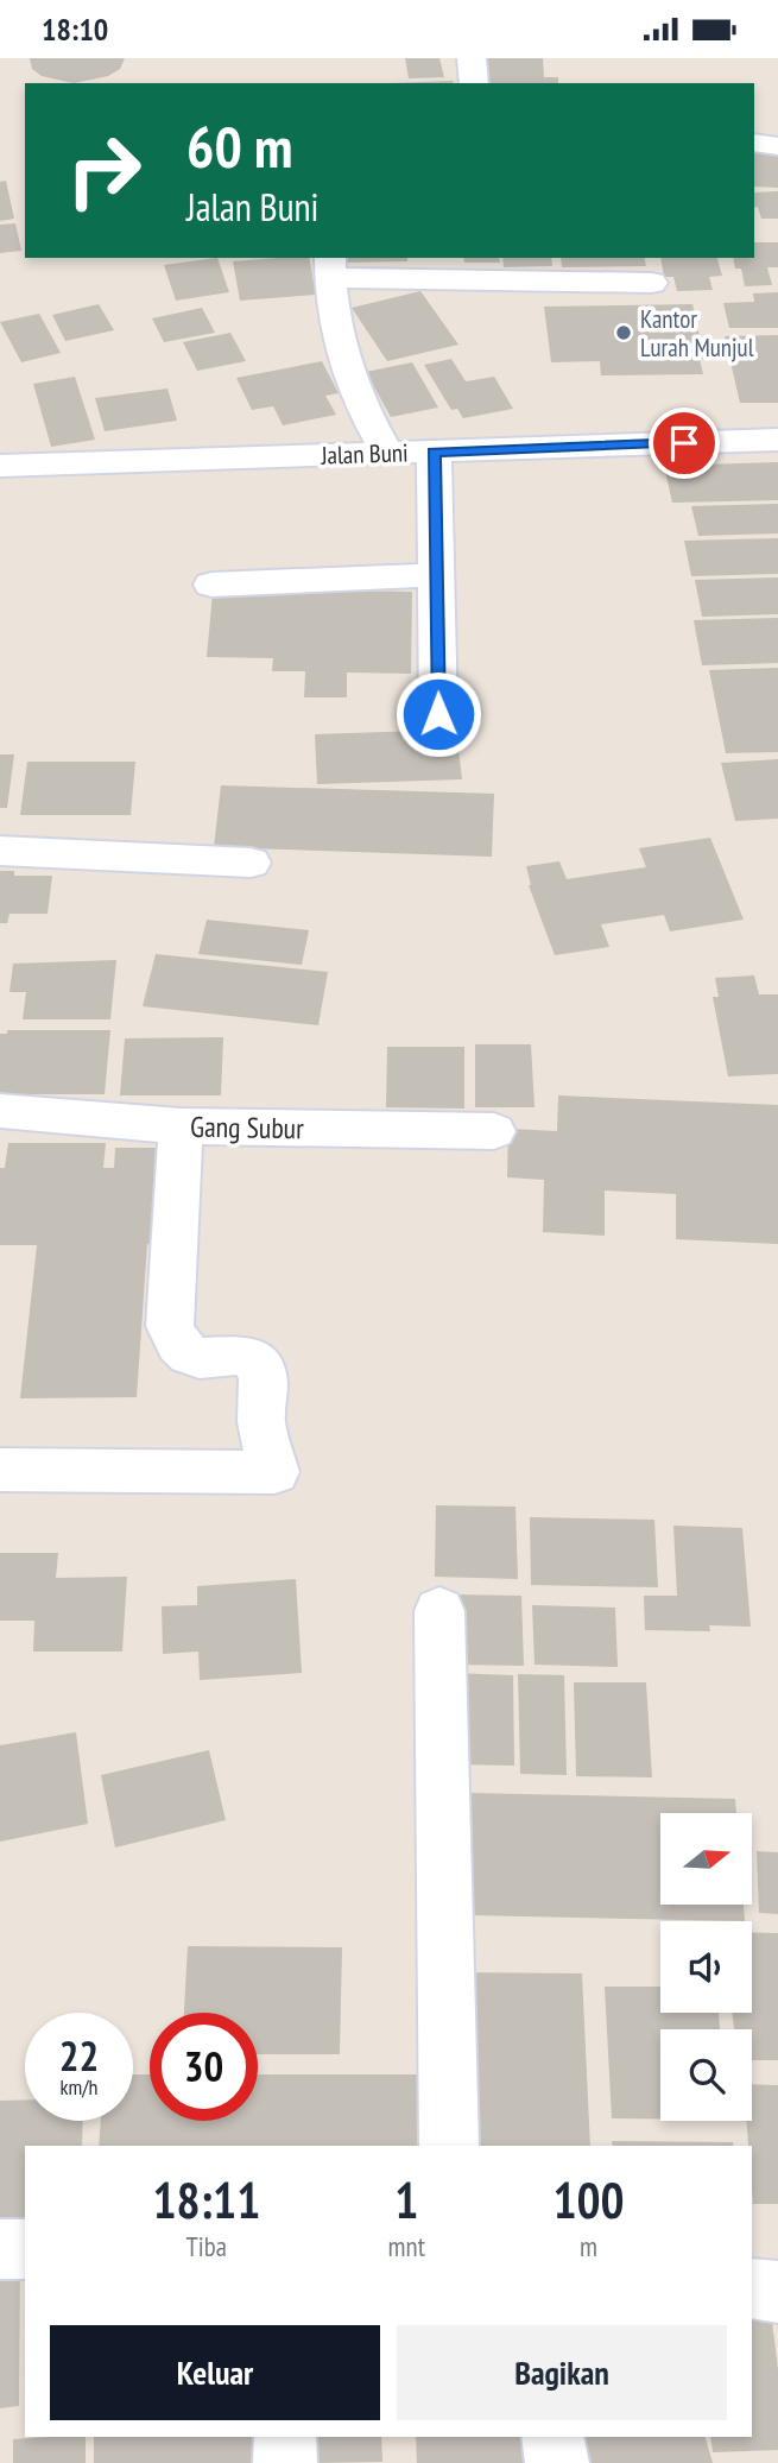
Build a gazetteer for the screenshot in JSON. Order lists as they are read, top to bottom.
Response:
{
  "streets": {
    "street": ["Jalan Buni", "Gang Subur"]
  },
  "places": ["Kantor Lurah Munjul"],
  "north": "right",
  "page": {
    "status": "18:10",
    "turn": ["60 m", "Jalan Buni"],
    "speed": "22 km/h",
    "limit": "30",
    "eta": [
      "18:11",
      "Tiba",
      "1",
      "mnt",
      "100",
      "m"
    ],
    "buttons": ["Keluar", "Bagikan"]
  }
}
